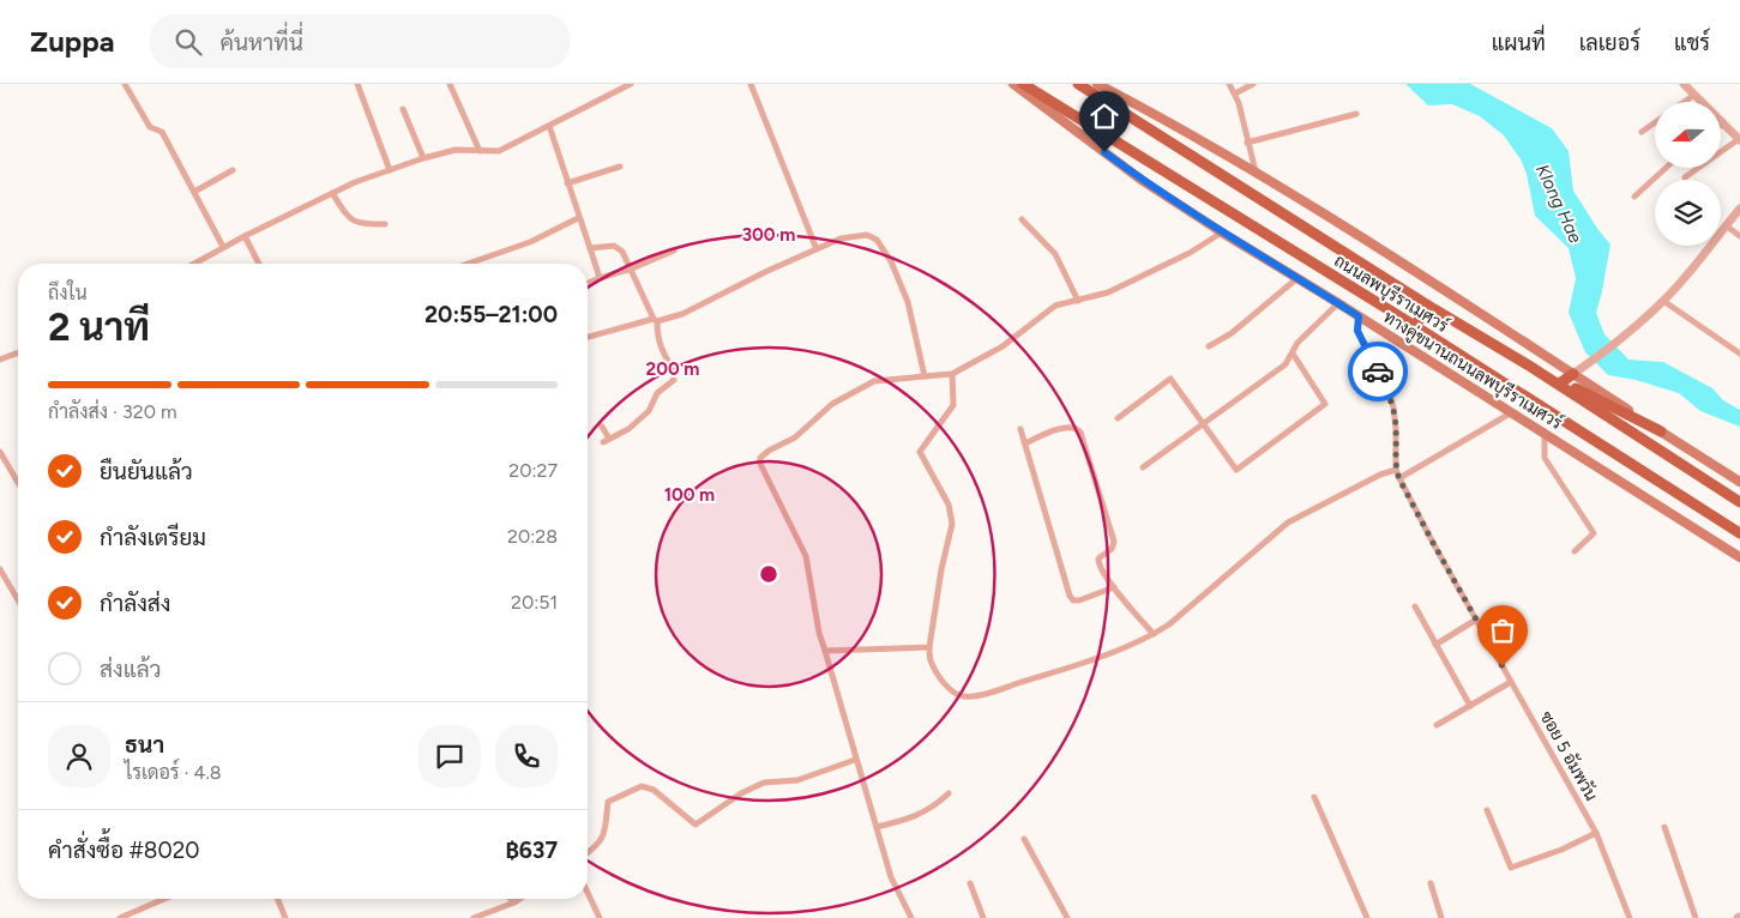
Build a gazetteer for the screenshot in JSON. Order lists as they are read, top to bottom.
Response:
{
  "streets": {
    "main road": ["ถนนลพบุรีราเมศวร์", "ทางคู่ขนานถนนลพบุรีราเมศวร์"],
    "street": ["ซอย 5 อัมพวัน"]
  },
  "crossings": [
    ["ทางคู่ขนานถนนลพบุรีราเมศวร์", "ซอย 5 อัมพวัน"]
  ],
  "water": ["Klong Hae"],
  "north": "left",
  "page": {
    "header": "Zuppa",
    "search": "ค้นหาที่นี่",
    "nav": ["แผนที่", "เลเยอร์", "แชร์"],
    "heading": ["2 นาที", "ถึงใน", "20:55–21:00"],
    "panel": [
      "ธนา",
      "ไรเดอร์ · 4.8",
      "คำสั่งซื้อ #8020",
      "฿637"
    ],
    "bar": "กำลังส่ง · 320 m",
    "list": [
      ["ยืนยันแล้ว", "20:27"],
      ["กำลังเตรียม", "20:28"],
      ["กำลังส่ง", "20:51"],
      "ส่งแล้ว"
    ]
  },
  "rings": ["300 m", "200 m", "100 m"]
}
